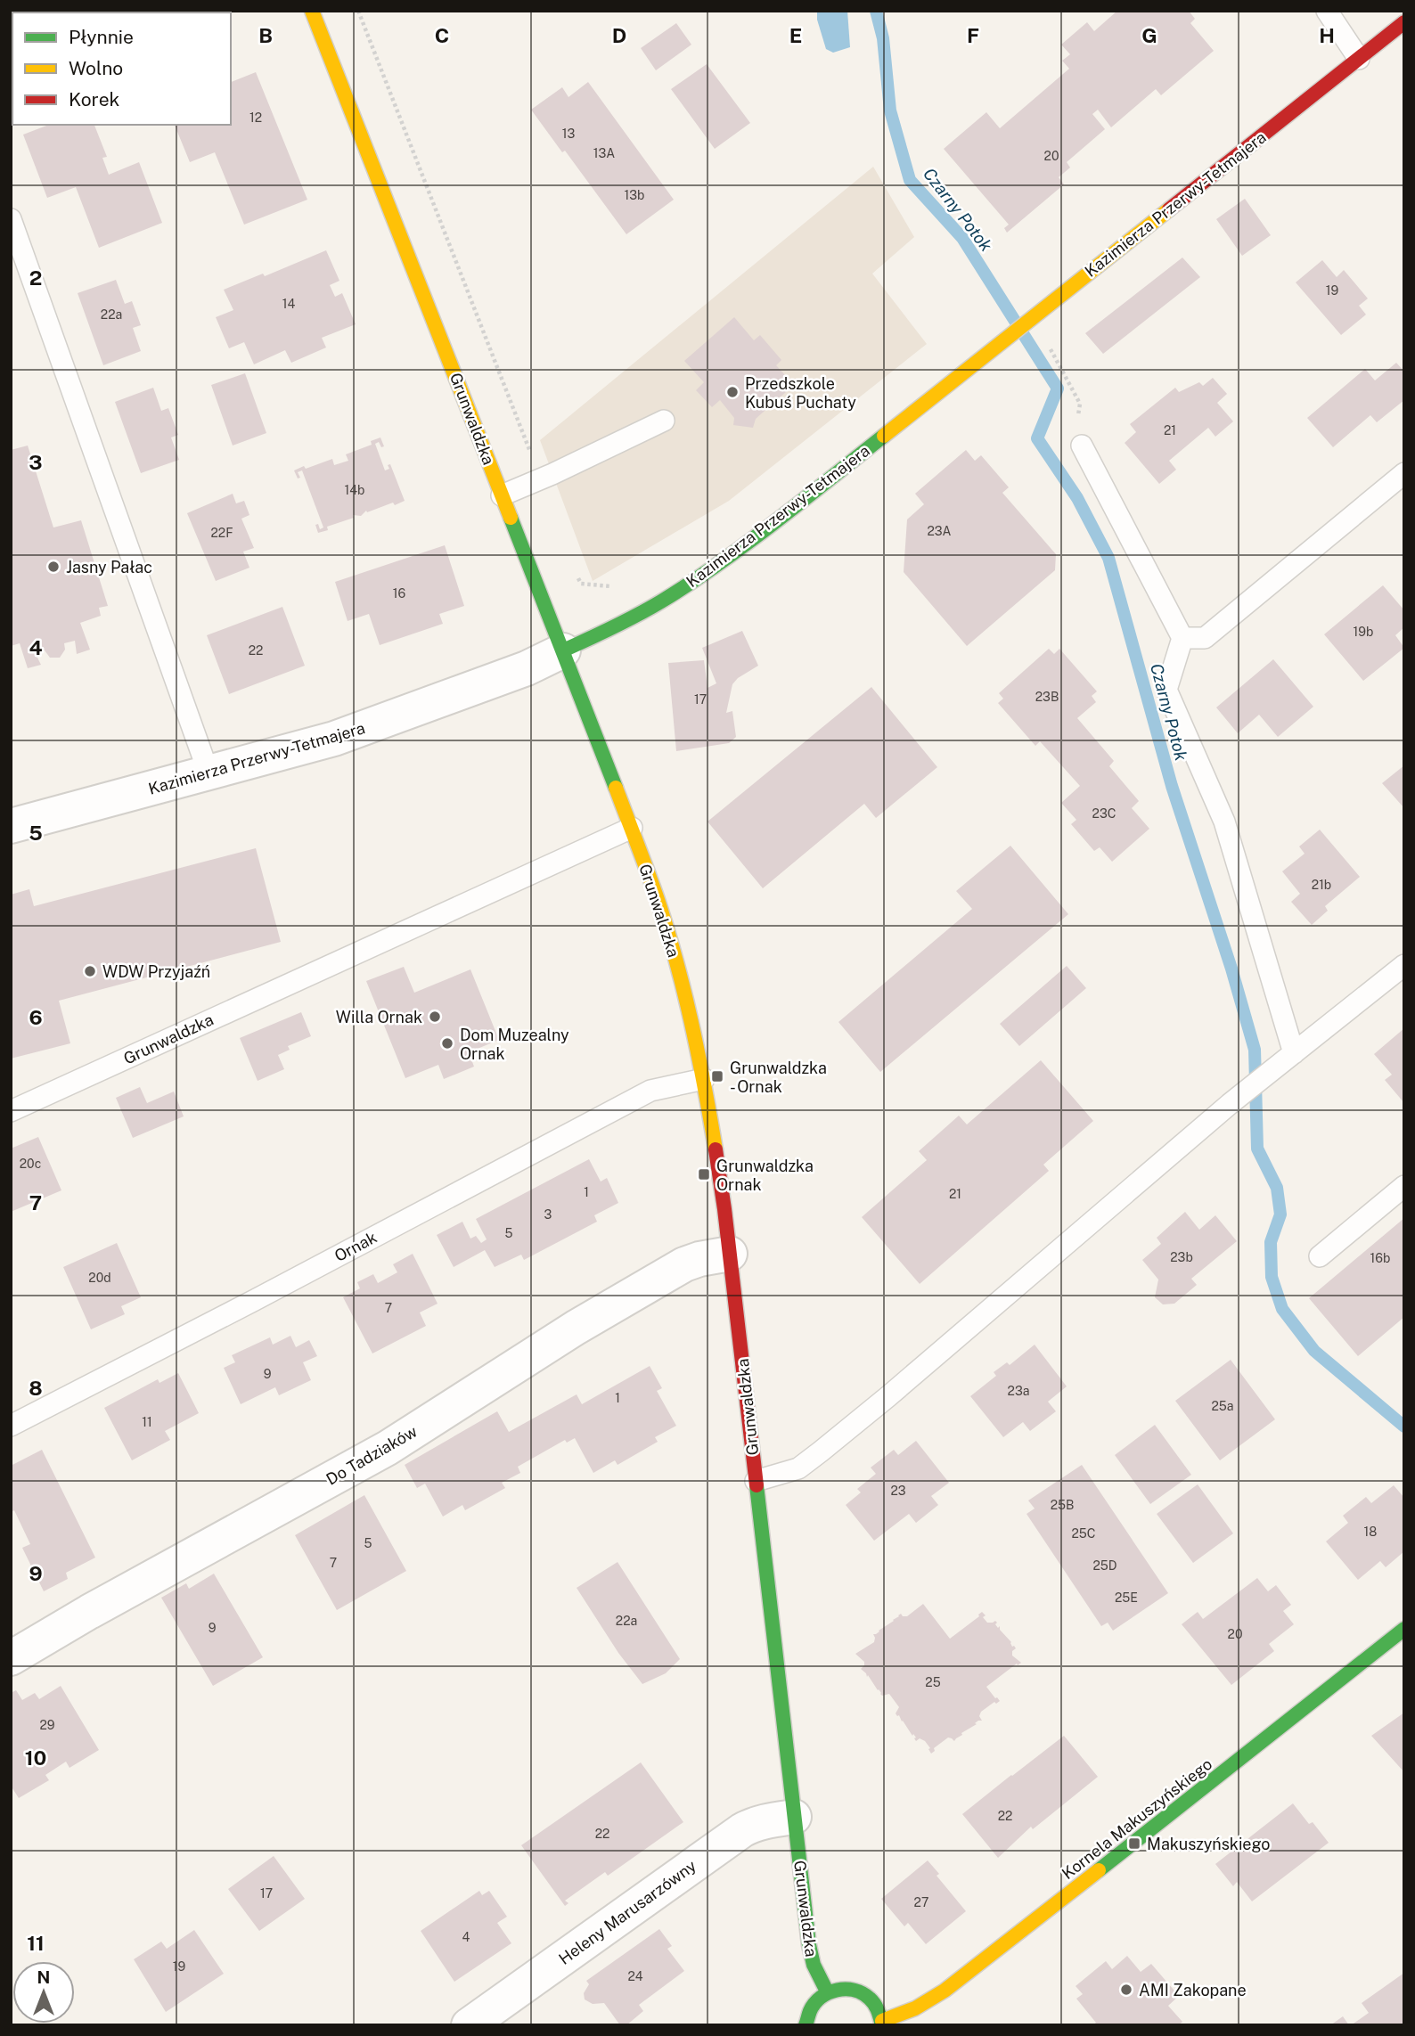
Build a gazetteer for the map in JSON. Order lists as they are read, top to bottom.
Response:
{
  "streets": {
    "street": [
      "Kazimierza Przerwy-Tetmajera",
      "Grunwaldzka",
      "Do Tadziaków",
      "Kornela Makuszyńskiego",
      "Heleny Marusarzówny"
    ],
    "lane": ["Ornak"]
  },
  "crossings": [
    ["Kazimierza Przerwy-Tetmajera", "Grunwaldzka"],
    ["Grunwaldzka", "Ornak"],
    ["Grunwaldzka", "Do Tadziaków"],
    ["Grunwaldzka", "Heleny Marusarzówny"]
  ],
  "water": ["Czarny Potok"],
  "places": {
    "other": [
      "Przedszkole Kubuś Puchaty",
      "Jasny Pałac",
      "WDW Przyjaźń",
      "Willa Ornak",
      "Dom Muzealny Ornak",
      "AMI Zakopane"
    ],
    "transit": ["Grunwaldzka - Ornak", "Grunwaldzka Ornak", "Makuszyńskiego"]
  },
  "house_numbers": [
    "12",
    "13",
    "13A",
    "20",
    "13b",
    "19",
    "14",
    "22a",
    "21",
    "14b",
    "23A",
    "22F",
    "16",
    "19b",
    "22",
    "23B",
    "17",
    "23C",
    "21b",
    "20c",
    "1",
    "21",
    "3",
    "5",
    "23b",
    "16b",
    "20d",
    "7",
    "9",
    "23a",
    "1",
    "25a",
    "11",
    "23",
    "25B",
    "18",
    "25C",
    "5",
    "7",
    "25D",
    "25E",
    "22a",
    "9",
    "20",
    "25",
    "29",
    "22",
    "22",
    "17",
    "27",
    "4",
    "19",
    "24"
  ],
  "legend": ["Płynnie", "Wolno", "Korek"],
  "north": "top",
  "grid": {
    "columns": [
      "B",
      "C",
      "D",
      "E",
      "F",
      "G",
      "H"
    ],
    "rows": [
      "2",
      "3",
      "4",
      "5",
      "6",
      "7",
      "8",
      "9",
      "10",
      "11"
    ]
  }
}
